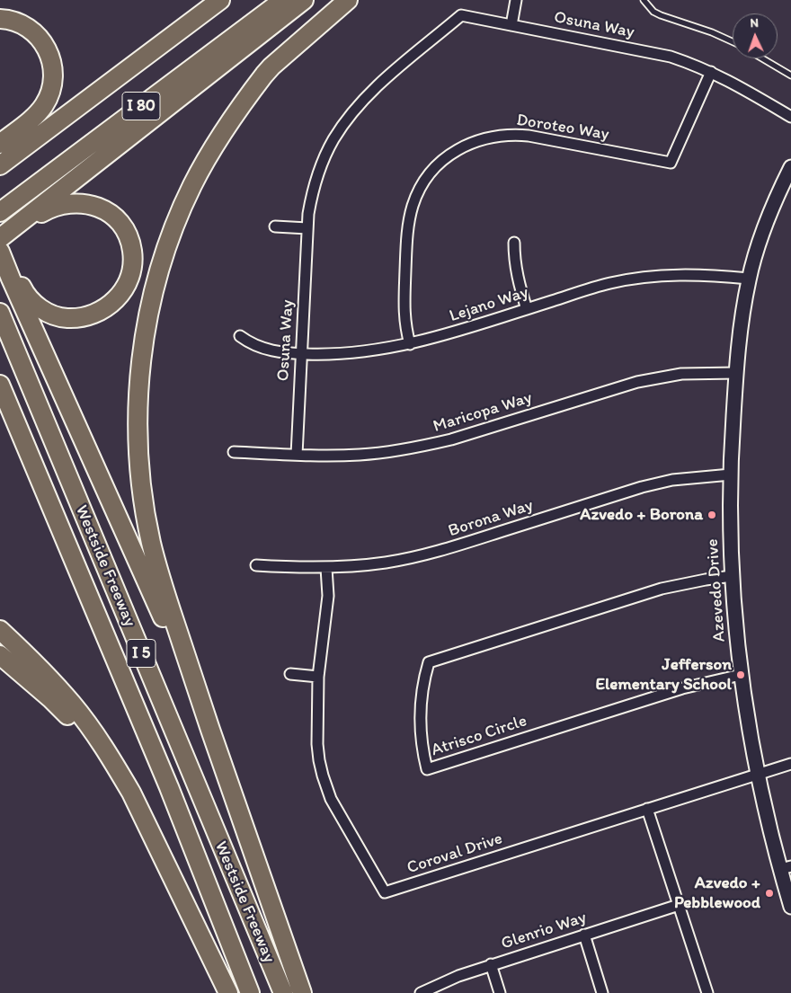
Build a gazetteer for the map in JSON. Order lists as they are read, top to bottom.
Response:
{
  "streets": {
    "highway": ["I 80", "Westside Freeway", "I 5"],
    "street": [
      "Osuna Way",
      "Doroteo Way",
      "Lejano Way",
      "Maricopa Way",
      "Borona Way",
      "Azevedo Drive",
      "Atrisco Circle",
      "Coroval Drive",
      "Glenrio Way"
    ]
  },
  "crossings": [
    ["Osuna Way", "Doroteo Way"],
    ["Osuna Way", "Lejano Way"],
    ["Osuna Way", "Maricopa Way"],
    ["Doroteo Way", "Lejano Way"],
    ["Lejano Way", "Azevedo Drive"],
    ["Maricopa Way", "Azevedo Drive"],
    ["Borona Way", "Azevedo Drive"],
    ["Borona Way", "Coroval Drive"],
    ["Azevedo Drive", "Atrisco Circle"],
    ["Azevedo Drive", "Coroval Drive"]
  ],
  "places": ["Azvedo + Borona", "Jefferson Elementary School", "Azvedo + Pebblewood"],
  "north": "top"
}
